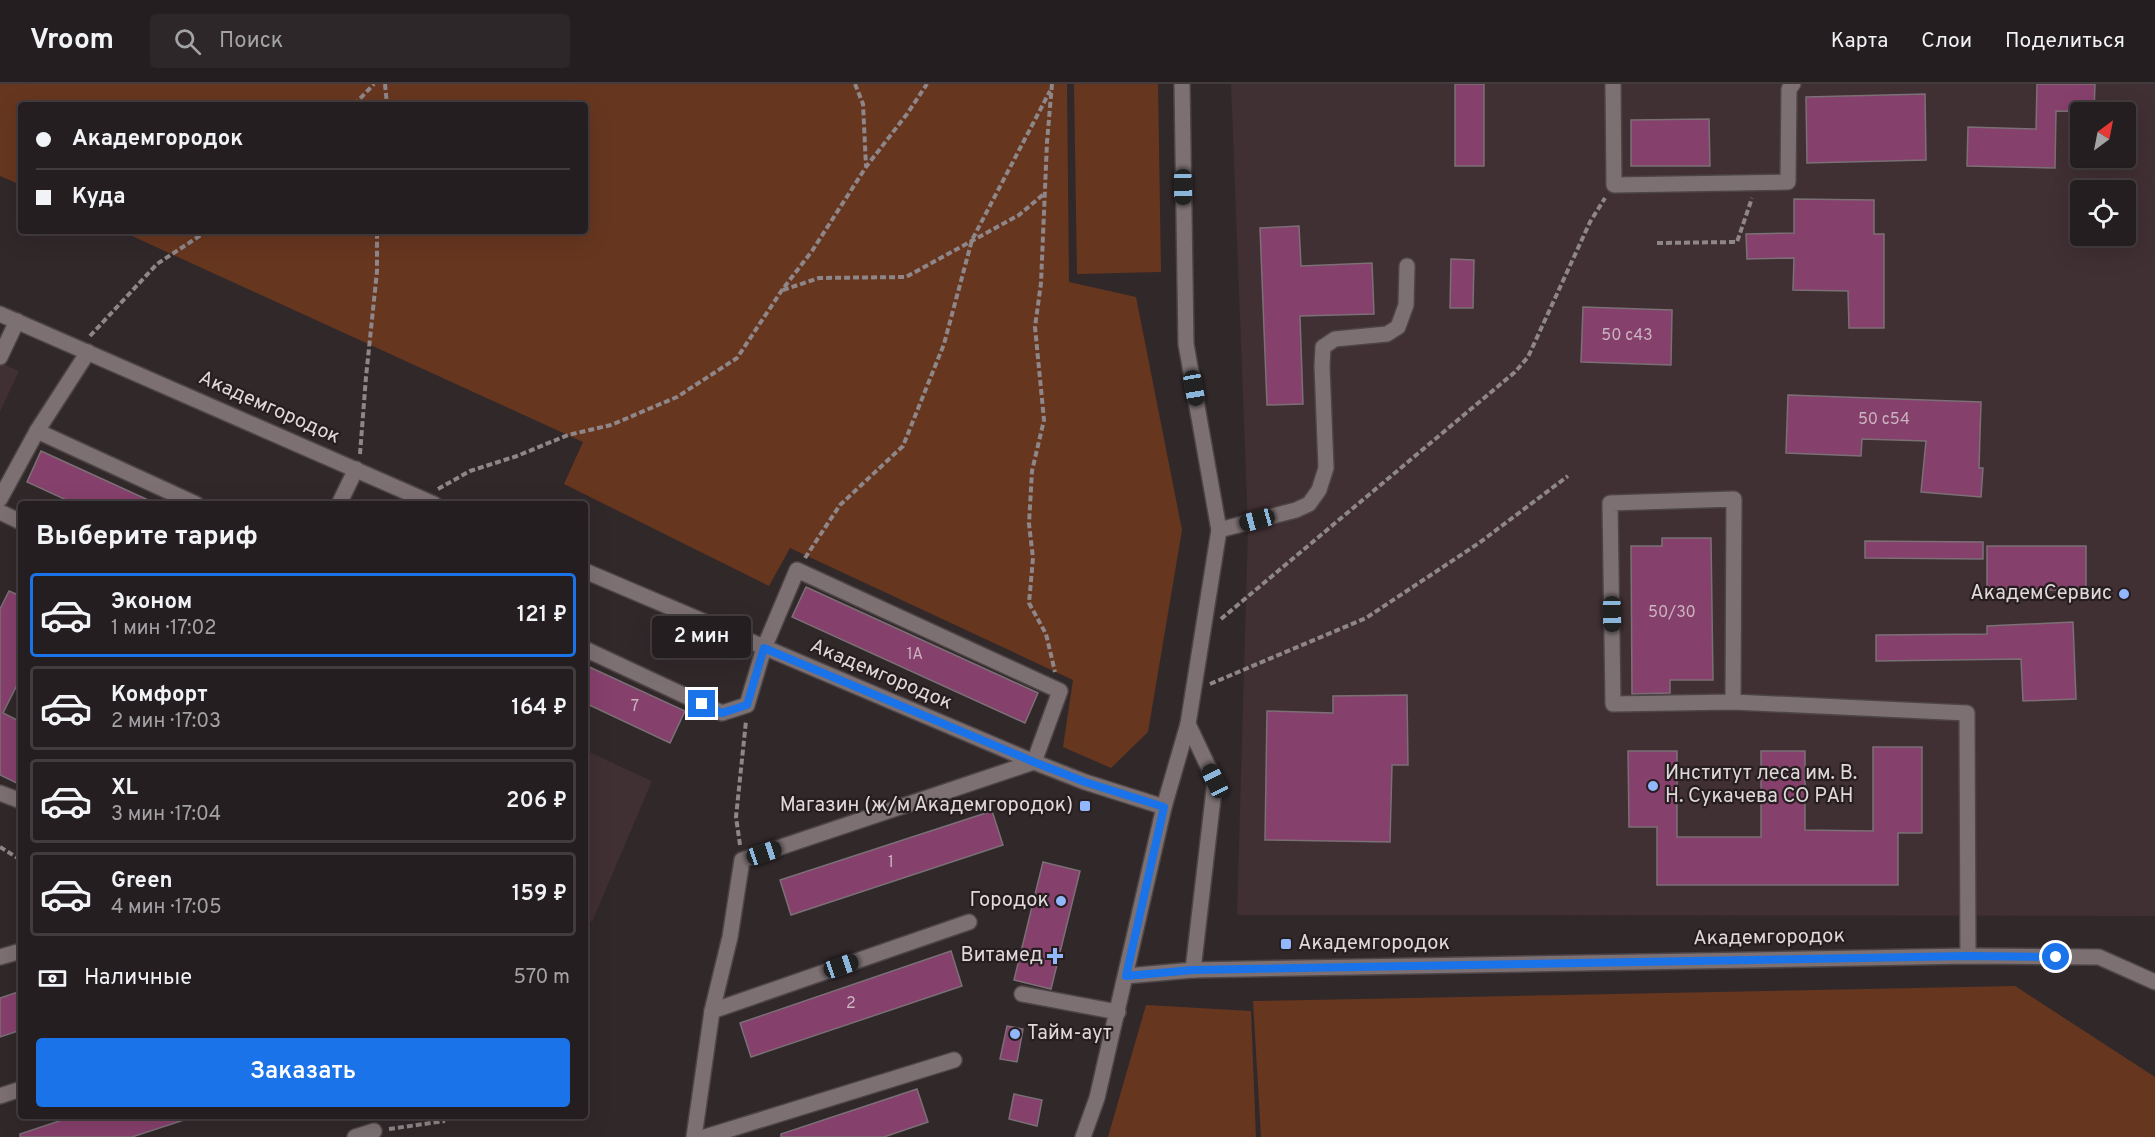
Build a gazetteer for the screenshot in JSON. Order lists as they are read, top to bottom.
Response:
{
  "streets": {
    "street": ["Академгородок"]
  },
  "places": {
    "other": [
      "АкадемСервис",
      "Институт леса им. В. Н. Сукачева СО РАН",
      "Городок",
      "Тайм-аут"
    ],
    "transit": ["Магазин (ж/м Академгородок)", "Академгородок"],
    "health": ["Витамед"]
  },
  "house_numbers": [
    "50 с43",
    "50 с54",
    "50/30",
    "1А",
    "7",
    "1",
    "2"
  ],
  "north": "top right",
  "page": {
    "header": "Vroom",
    "search": "Поиск",
    "nav": ["Карта", "Слои", "Поделиться"],
    "banner": ["Академгородок", "Куда"],
    "heading": "Выберите тариф",
    "list": [
      {
        "name": "Эконом",
        "note": "1 мин · 17:02",
        "value": "121 ₽"
      },
      {
        "name": "Комфорт",
        "note": "2 мин · 17:03",
        "value": "164 ₽"
      },
      {
        "name": "XL",
        "note": "3 мин · 17:04",
        "value": "206 ₽"
      },
      {
        "name": "Green",
        "note": "4 мин · 17:05",
        "value": "159 ₽"
      }
    ],
    "bubble": "2 мин",
    "pay": ["Наличные", "570 m"],
    "buttons": "Заказать"
  }
}
